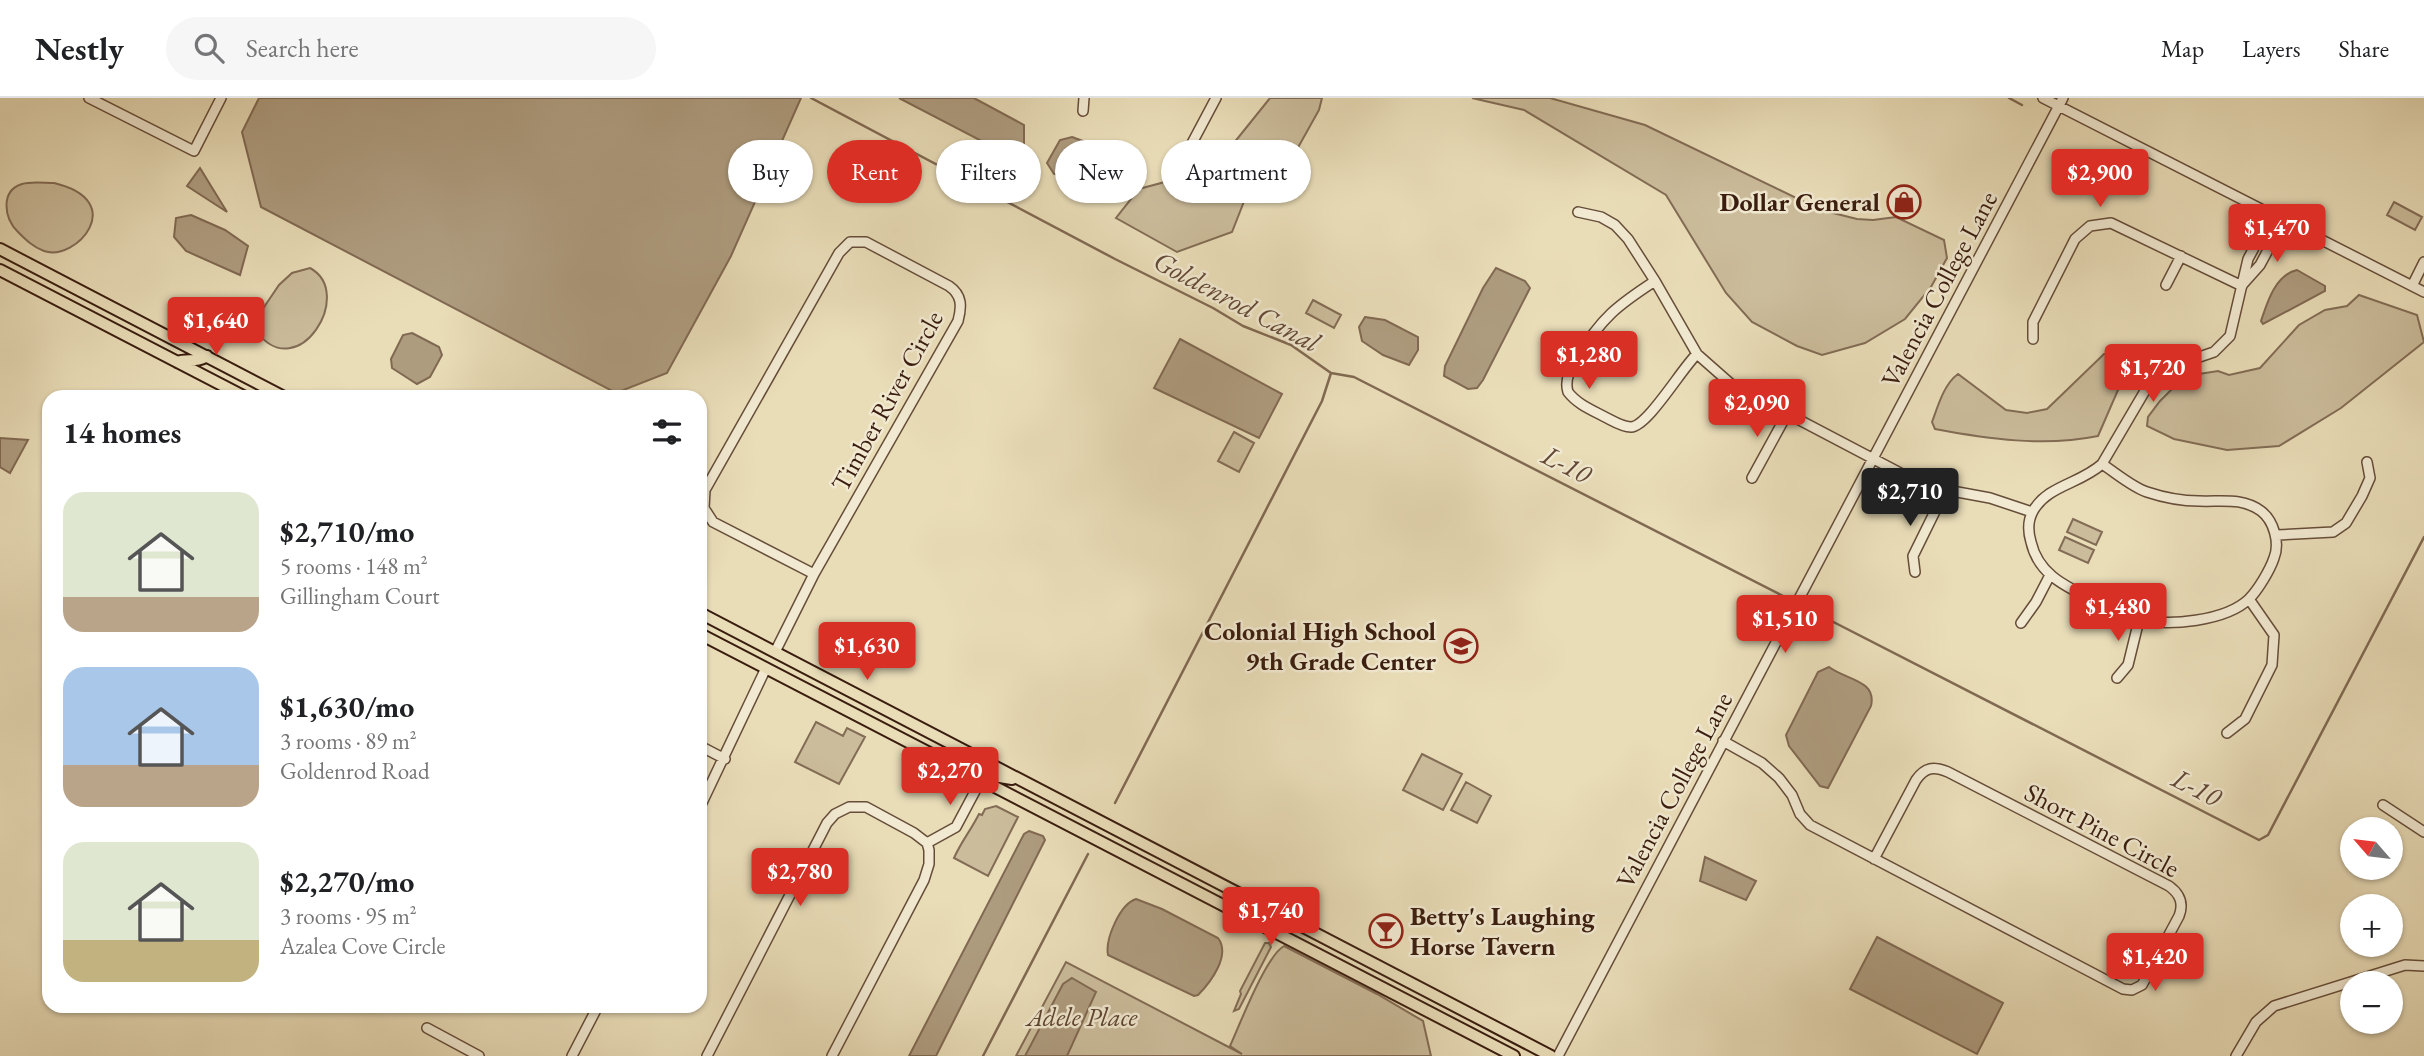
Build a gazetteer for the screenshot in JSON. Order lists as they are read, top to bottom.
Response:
{
  "streets": {
    "street": ["Valencia College Lane", "Timber River Circle", "Short Pine Circle"]
  },
  "crossings": [
    ["Valencia College Lane", "Short Pine Circle"]
  ],
  "water": ["Goldenrod Canal", "L-10"],
  "parks": ["Adele Place"],
  "places": {
    "shop": ["Dollar General"],
    "school or university": ["Colonial High School 9th Grade Center"],
    "bar": ["Betty's Laughing Horse Tavern"]
  },
  "north": "top left",
  "page": {
    "header": "Nestly",
    "search": "Search here",
    "nav": ["Map", "Layers", "Share"],
    "chip": [
      "Buy",
      "Rent",
      "Filters",
      "New",
      "Apartment"
    ],
    "price": [
      "$2,900",
      "$1,470",
      "$1,640",
      "$1,280",
      "$1,720",
      "$2,090",
      "$2,710",
      "$1,480",
      "$1,510",
      "$1,630",
      "$2,270",
      "$2,780",
      "$1,740",
      "$1,420"
    ],
    "heading": "14 homes",
    "list": [
      {
        "name": "$2,710/mo",
        "note": "5 rooms · 148 m² · Gillingham Court"
      },
      {
        "name": "$1,630/mo",
        "note": "3 rooms · 89 m² · Goldenrod Road"
      },
      {
        "name": "$2,270/mo",
        "note": "3 rooms · 95 m² · Azalea Cove Circle"
      }
    ],
    "map_buttons": ["+", "−"]
  }
}
